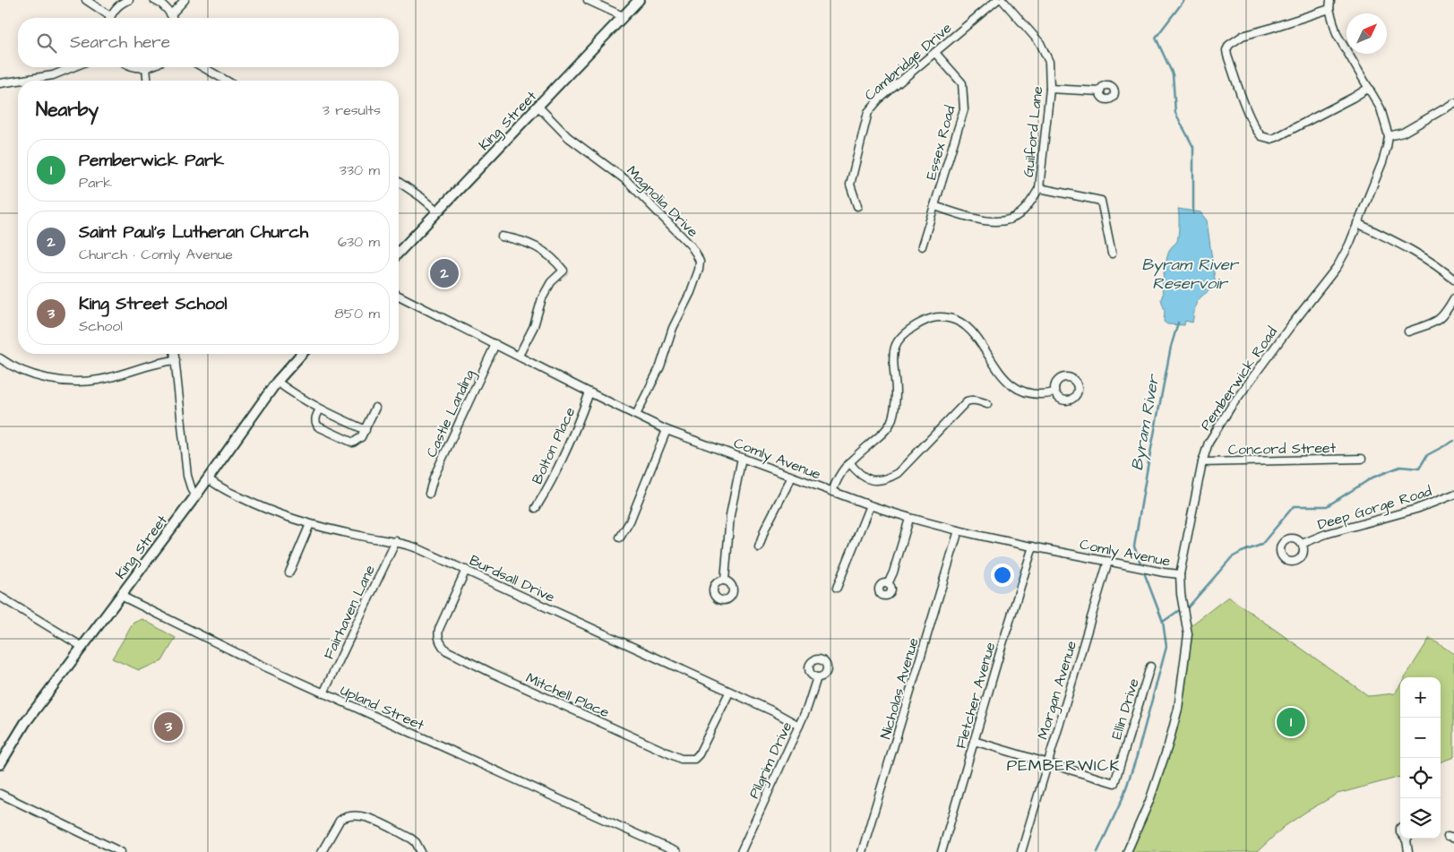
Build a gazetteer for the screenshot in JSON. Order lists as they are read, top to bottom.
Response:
{
  "streets": {
    "main road": ["King Street"],
    "street": [
      "Cambridge Drive",
      "Guilford Lane",
      "Essex Road",
      "Magnolia Drive",
      "Pemberwick Road",
      "Castle Landing",
      "Bolton Place",
      "Concord Street",
      "Comly Avenue",
      "Deep Gorge Road",
      "Burdsall Drive",
      "Fairhaven Lane",
      "Nicholas Avenue",
      "Morgan Avenue",
      "Mitchell Place",
      "Fletcher Avenue",
      "Upland Street",
      "Ellin Drive",
      "Pilgrim Drive"
    ]
  },
  "crossings": [
    ["Cambridge Drive", "Essex Road"],
    ["King Street", "Magnolia Drive"],
    ["King Street", "Burdsall Drive"],
    ["King Street", "Upland Street"],
    ["Guilford Lane", "Essex Road"],
    ["Magnolia Drive", "Comly Avenue"],
    ["Pemberwick Road", "Concord Street"],
    ["Pemberwick Road", "Comly Avenue"],
    ["Castle Landing", "Comly Avenue"],
    ["Bolton Place", "Comly Avenue"],
    ["Comly Avenue", "Nicholas Avenue"],
    ["Comly Avenue", "Morgan Avenue"],
    ["Comly Avenue", "Fletcher Avenue"],
    ["Burdsall Drive", "Fairhaven Lane"],
    ["Burdsall Drive", "Mitchell Place"],
    ["Burdsall Drive", "Pilgrim Drive"],
    ["Fairhaven Lane", "Upland Street"],
    ["Morgan Avenue", "Ellin Drive"]
  ],
  "districts": ["PEMBERWICK"],
  "water": ["Byram River Reservoir", "Byram River"],
  "north": "top right",
  "page": {
    "search": "Search here",
    "heading": ["Nearby", "3 results"],
    "list": [
      {
        "mark": "1",
        "name": "Pemberwick Park",
        "note": "Park",
        "value": "330 m"
      },
      {
        "mark": "2",
        "name": "Saint Paul's Lutheran Church",
        "note": "Church · Comly Avenue",
        "value": "630 m"
      },
      {
        "mark": "3",
        "name": "King Street School",
        "note": "School",
        "value": "850 m"
      }
    ],
    "pins": ["2", "1", "3"],
    "map_buttons": ["+", "−"]
  }
}
